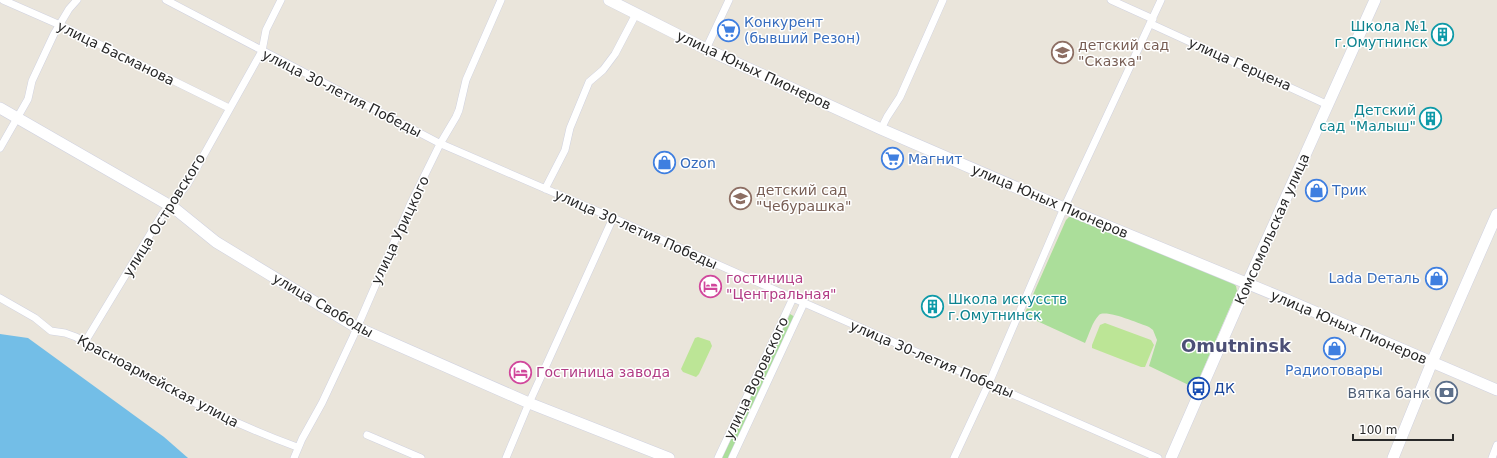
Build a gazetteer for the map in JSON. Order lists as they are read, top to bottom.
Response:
{
  "streets": {
    "street": [
      "улица Басманова",
      "улица Герцена",
      "улица Юных Пионеров",
      "улица 30-летия Победы",
      "улица Островского",
      "Комсомольская улица",
      "улица Урицкого",
      "улица Свободы",
      "улица Воровского",
      "Красноармейская улица"
    ]
  },
  "crossings": [
    ["улица Басманова", "улица Островского"],
    ["улица Герцена", "Комсомольская улица"],
    ["улица Юных Пионеров", "Комсомольская улица"],
    ["улица 30-летия Победы", "улица Островского"],
    ["улица 30-летия Победы", "улица Урицкого"],
    ["улица 30-летия Победы", "улица Воровского"],
    ["улица Островского", "улица Свободы"],
    ["улица Островского", "Красноармейская улица"],
    ["улица Урицкого", "улица Свободы"],
    ["улица Урицкого", "Красноармейская улица"]
  ],
  "districts": ["Omutninsk"],
  "places": {
    "supermarket": ["Конкурент (бывший Резон)", "Магнит"],
    "building": ["Школа №1 г.Омутнинск", "Детский сад \"Малыш\"", "Школа искусств г.Омутнинск"],
    "school or university": ["детский сад \"Сказка\"", "детский сад \"Чебурашка\""],
    "shop": [
      "Ozon",
      "Трик",
      "Lada Dеталь",
      "Радиотовары"
    ],
    "hotel": ["гостиница \"Центральная\"", "Гостиница завода"],
    "bus stop": ["ДК"],
    "bank": ["Вятка банк"]
  },
  "scale_bar": "100 m"
}
